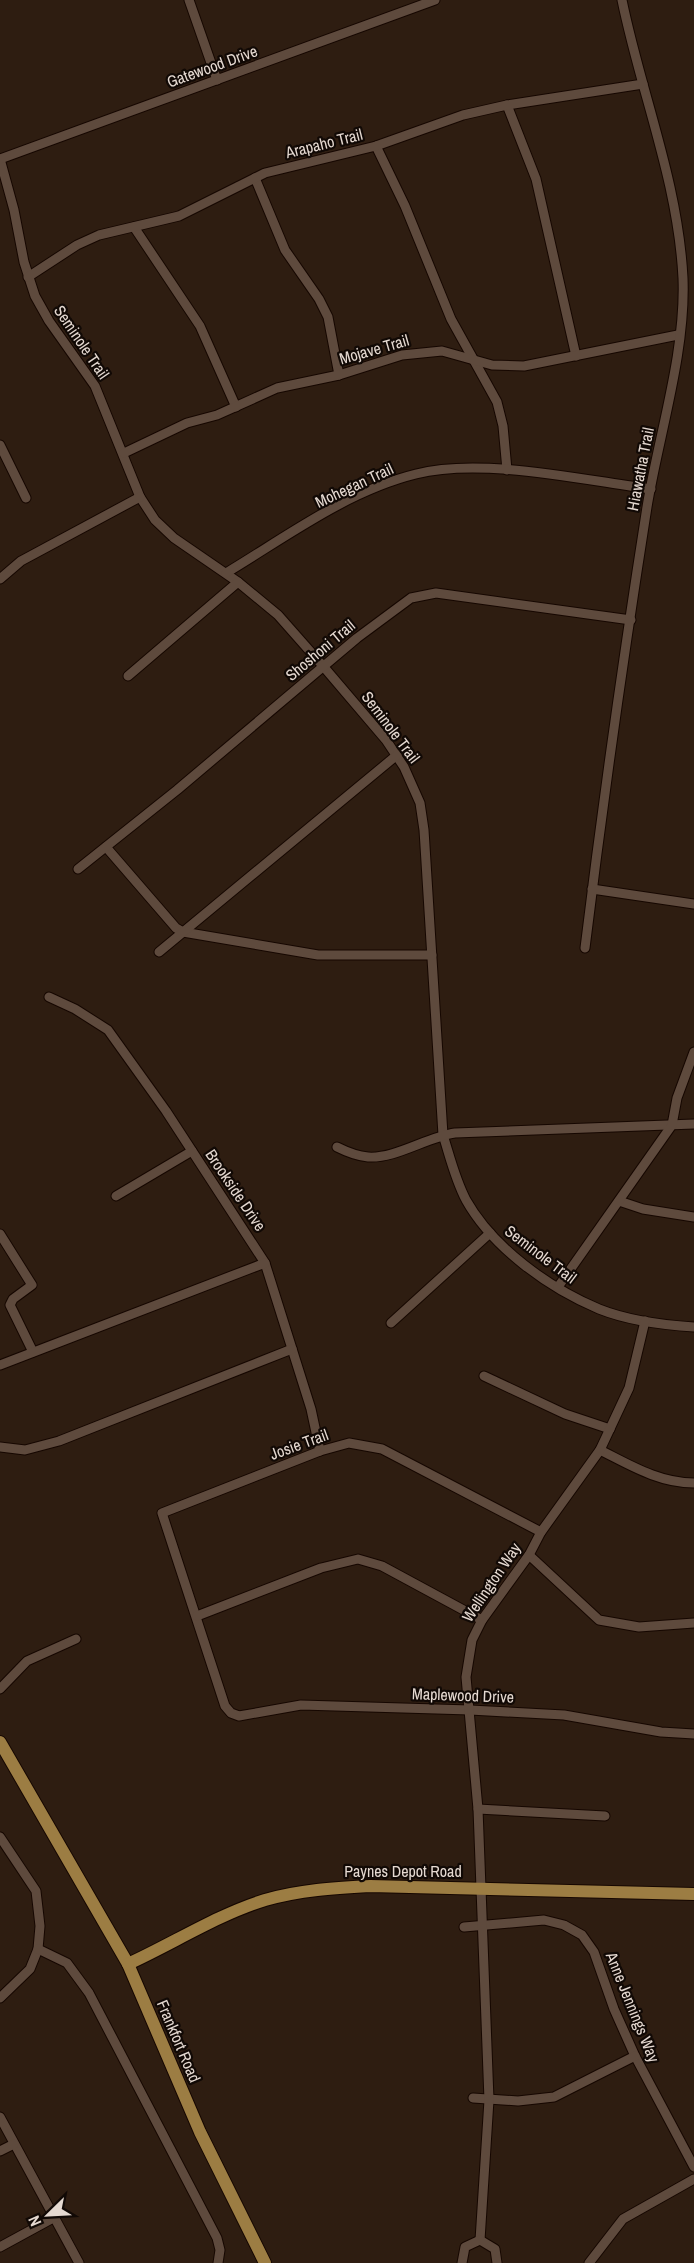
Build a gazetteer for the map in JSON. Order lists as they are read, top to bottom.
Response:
{
  "streets": {
    "main road": ["Paynes Depot Road", "Frankfort Road"],
    "street": [
      "Gatewood Drive",
      "Arapaho Trail",
      "Seminole Trail",
      "Mojave Trail",
      "Hiawatha Trail",
      "Mohegan Trail",
      "Shoshoni Trail",
      "Brookside Drive",
      "Josie Trail",
      "Wellington Way",
      "Maplewood Drive",
      "Anne Jennings Way"
    ]
  },
  "crossings": [
    ["Gatewood Drive", "Seminole Trail"],
    ["Arapaho Trail", "Seminole Trail"],
    ["Arapaho Trail", "Hiawatha Trail"],
    ["Seminole Trail", "Mojave Trail"],
    ["Seminole Trail", "Mohegan Trail"],
    ["Seminole Trail", "Shoshoni Trail"],
    ["Seminole Trail", "Wellington Way"],
    ["Mojave Trail", "Hiawatha Trail"],
    ["Hiawatha Trail", "Mohegan Trail"],
    ["Hiawatha Trail", "Shoshoni Trail"],
    ["Brookside Drive", "Josie Trail"],
    ["Josie Trail", "Wellington Way"],
    ["Josie Trail", "Maplewood Drive"],
    ["Wellington Way", "Maplewood Drive"],
    ["Wellington Way", "Paynes Depot Road"],
    ["Wellington Way", "Anne Jennings Way"],
    ["Paynes Depot Road", "Frankfort Road"]
  ],
  "north": "bottom left"
}
